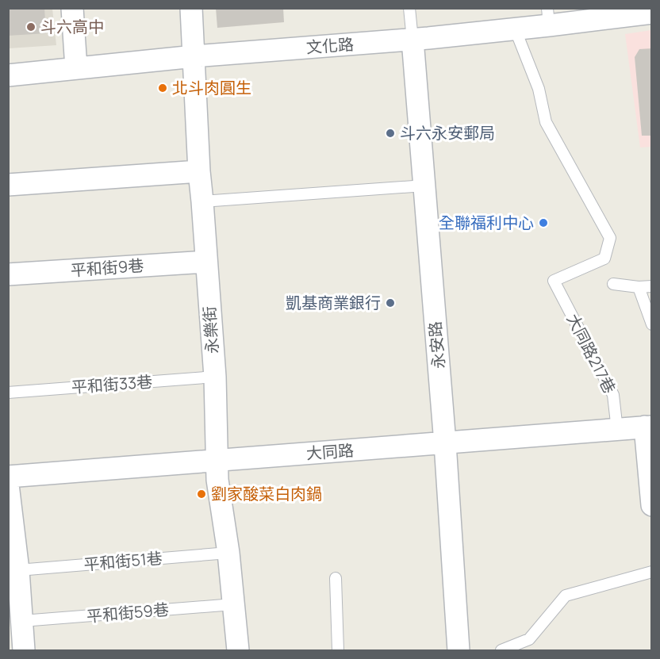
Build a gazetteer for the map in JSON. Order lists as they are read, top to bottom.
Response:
{
  "streets": {
    "street": [
      "文化路",
      "平和街9巷",
      "永樂街",
      "永安路",
      "大同路"
    ],
    "lane": [
      "大同路217巷",
      "平和街33巷",
      "平和街51巷",
      "平和街59巷"
    ]
  },
  "crossings": [
    ["文化路", "永樂街"],
    ["文化路", "永安路"],
    ["文化路", "大同路217巷"],
    ["平和街9巷", "永樂街"],
    ["永樂街", "平和街33巷"],
    ["永樂街", "大同路"],
    ["永樂街", "平和街51巷"],
    ["永樂街", "平和街59巷"],
    ["永安路", "大同路"],
    ["大同路217巷", "大同路"]
  ],
  "places": [
    "斗六高中",
    "北斗肉圓生",
    "斗六永安郵局",
    "全聯福利中心",
    "凱基商業銀行",
    "劉家酸菜白肉鍋"
  ]
}
